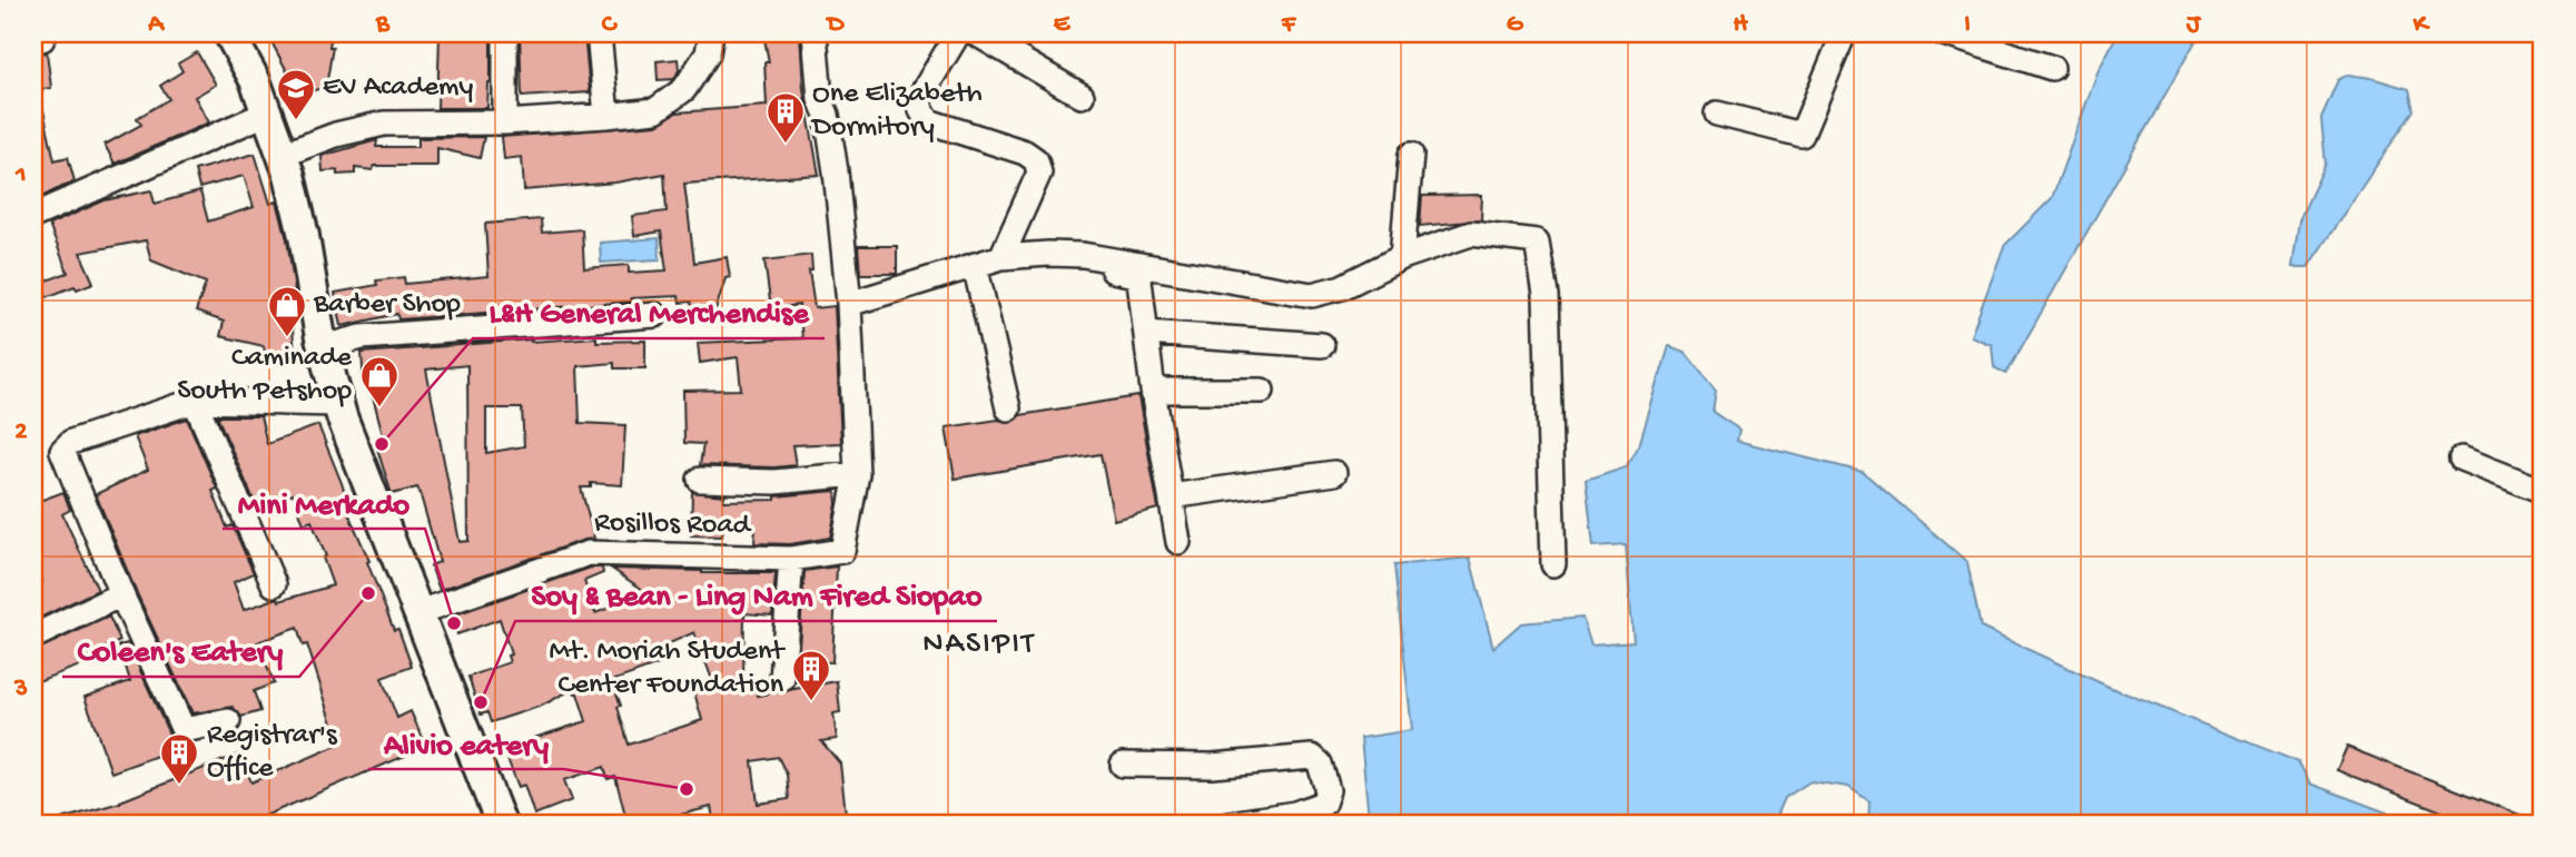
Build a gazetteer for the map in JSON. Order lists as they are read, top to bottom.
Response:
{
  "streets": {
    "street": ["Rosillos Road"]
  },
  "districts": ["NASIPIT"],
  "places": {
    "school or university": ["EV Academy"],
    "building": ["One Elizabeth Dormitory", "Mt. Moriah Student Center Foundation", "Registrar's Office"],
    "shop": ["Barber Shop", "Caminade South Petshop"],
    "other": [
      "L&H General Merchendise",
      "Coleen's Eatery",
      "Mini Merkado",
      "Soy & Bean - Ling Nam Fired Siopao",
      "Alivio eatery"
    ]
  },
  "grid": {
    "columns": [
      "A",
      "B",
      "C",
      "D",
      "E",
      "F",
      "G",
      "H",
      "I",
      "J",
      "K"
    ],
    "rows": ["1", "2", "3"]
  }
}
